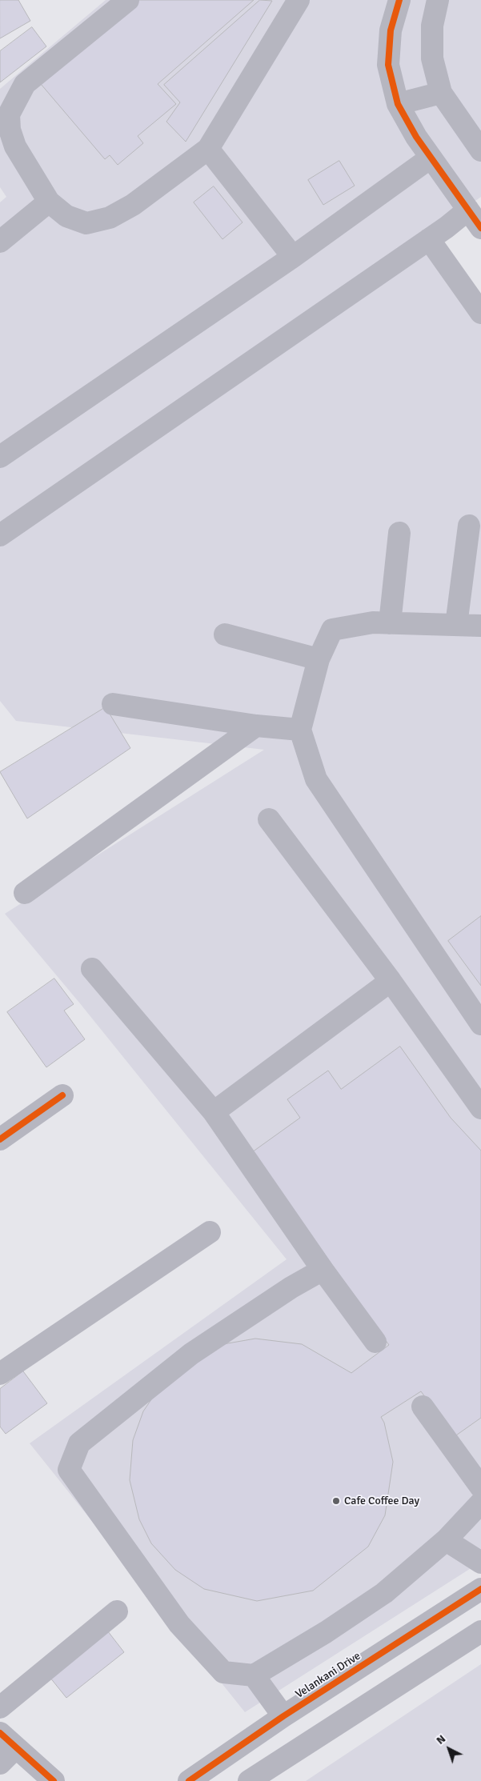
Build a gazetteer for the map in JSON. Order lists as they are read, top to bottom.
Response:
{
  "streets": {
    "street": ["Velankani Drive"]
  },
  "places": ["Cafe Coffee Day"],
  "north": "top left"
}
